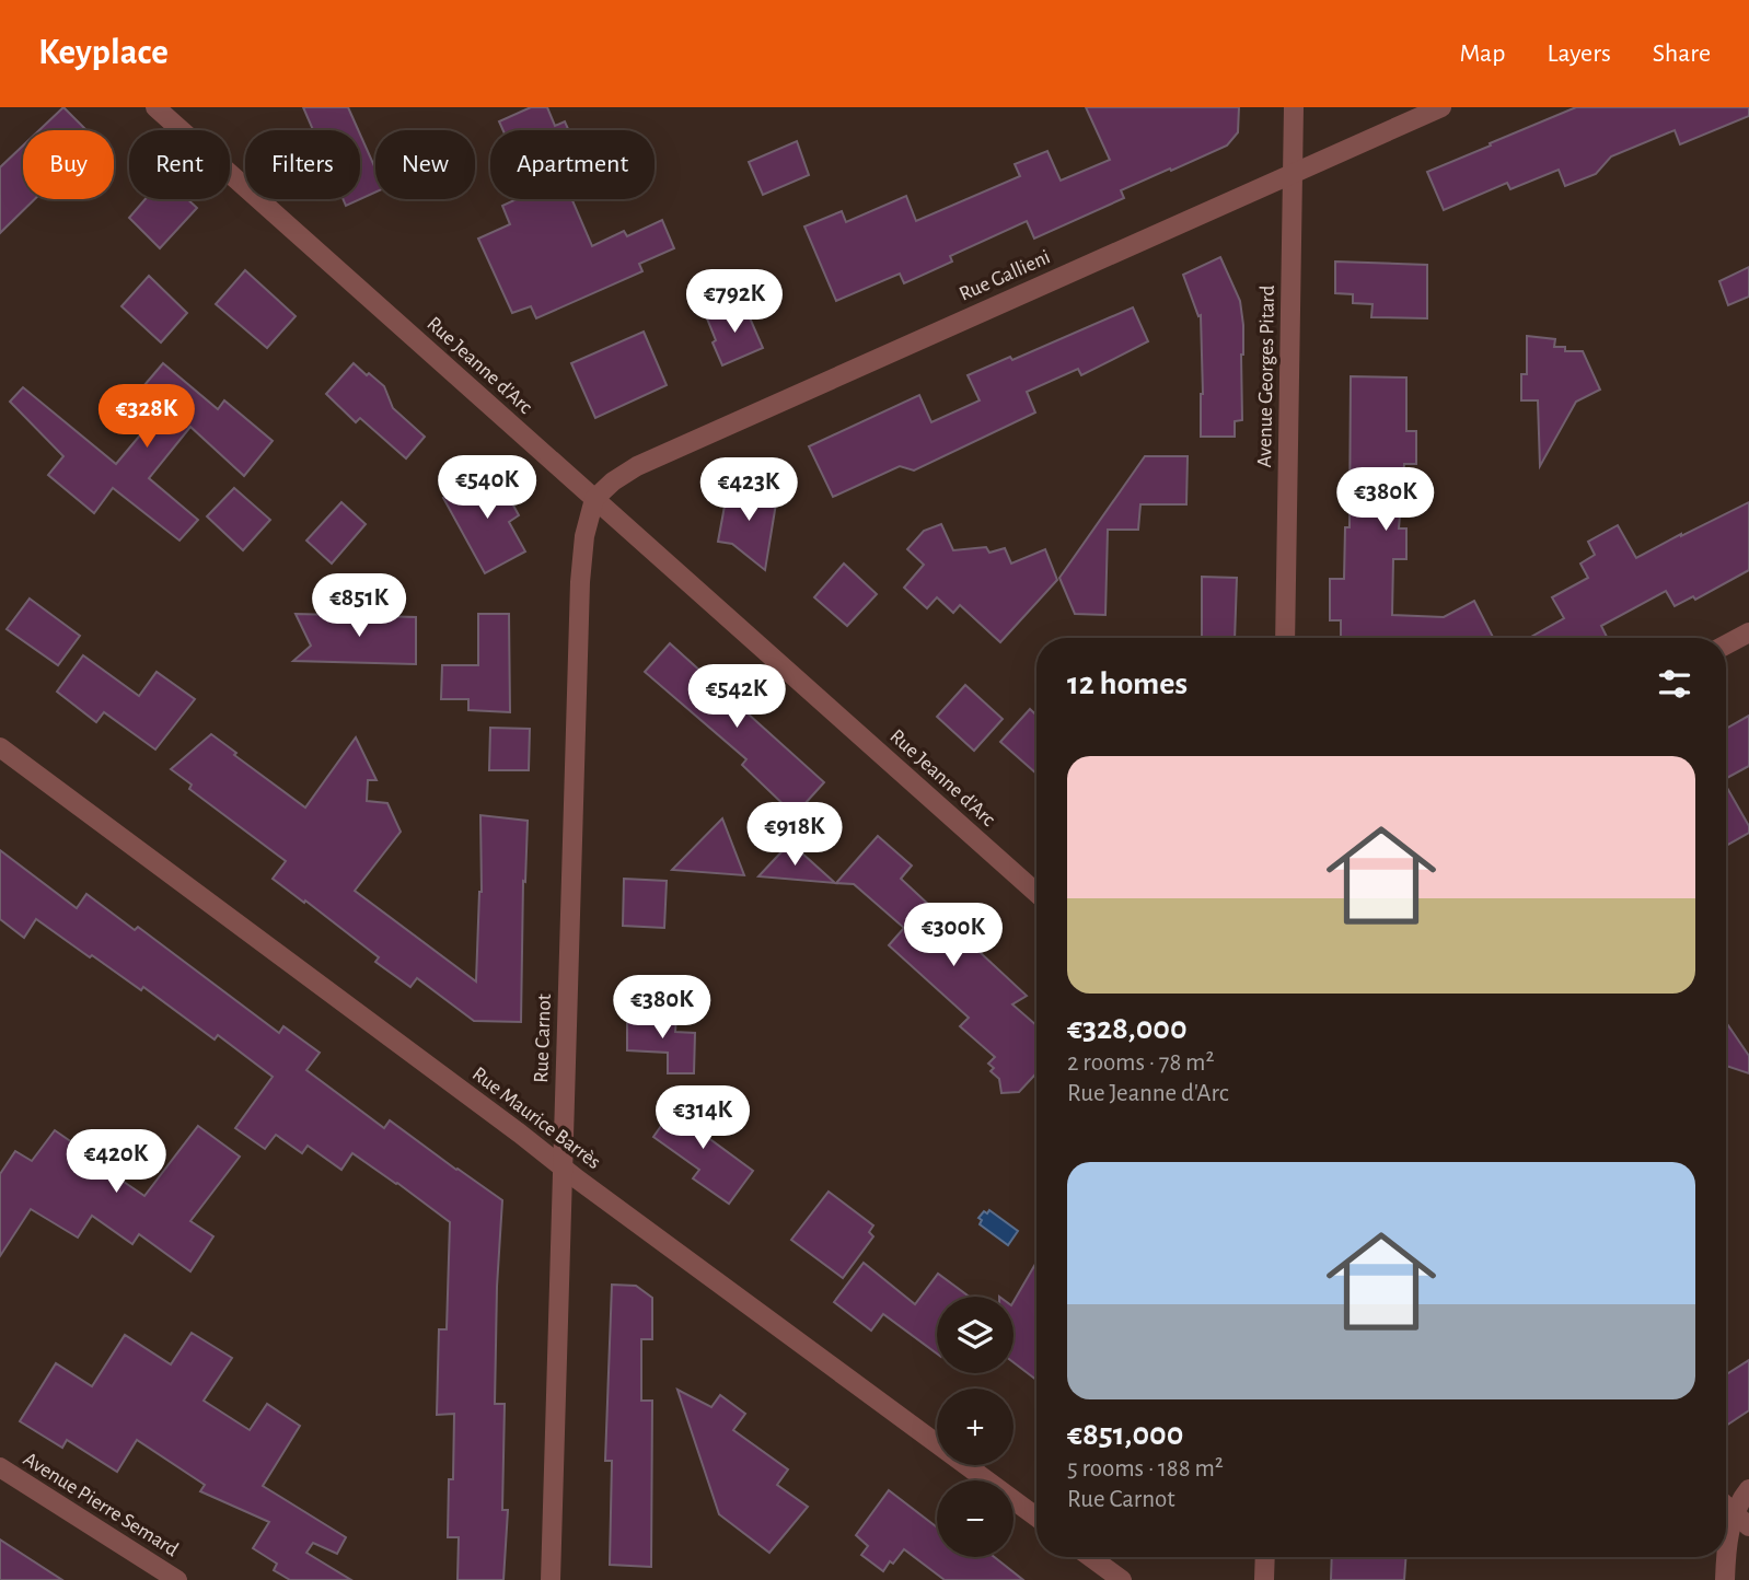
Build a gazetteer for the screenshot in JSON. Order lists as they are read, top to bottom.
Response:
{
  "streets": {
    "street": [
      "Rue Gallieni",
      "Rue Jeanne d'Arc",
      "Avenue Georges Pitard",
      "Rue Carnot",
      "Rue Maurice Barrès",
      "Avenue Pierre Semard"
    ]
  },
  "crossings": [
    ["Rue Gallieni", "Rue Jeanne d'Arc"],
    ["Rue Gallieni", "Avenue Georges Pitard"],
    ["Rue Gallieni", "Rue Carnot"],
    ["Rue Jeanne d'Arc", "Rue Carnot"],
    ["Rue Carnot", "Rue Maurice Barrès"]
  ],
  "page": {
    "header": "Keyplace",
    "nav": ["Map", "Layers", "Share"],
    "chip": [
      "Buy",
      "Rent",
      "Filters",
      "New",
      "Apartment"
    ],
    "price": [
      "€792K",
      "€328K",
      "€540K",
      "€423K",
      "€380K",
      "€851K",
      "€542K",
      "€918K",
      "€300K",
      "€380K",
      "€314K",
      "€420K"
    ],
    "heading": "12 homes",
    "list": [
      {
        "name": "€328,000",
        "note": "2 rooms · 78 m² · Rue Jeanne d'Arc"
      },
      {
        "name": "€851,000",
        "note": "5 rooms · 188 m² · Rue Carnot"
      }
    ],
    "map_buttons": ["+", "−"]
  }
}
